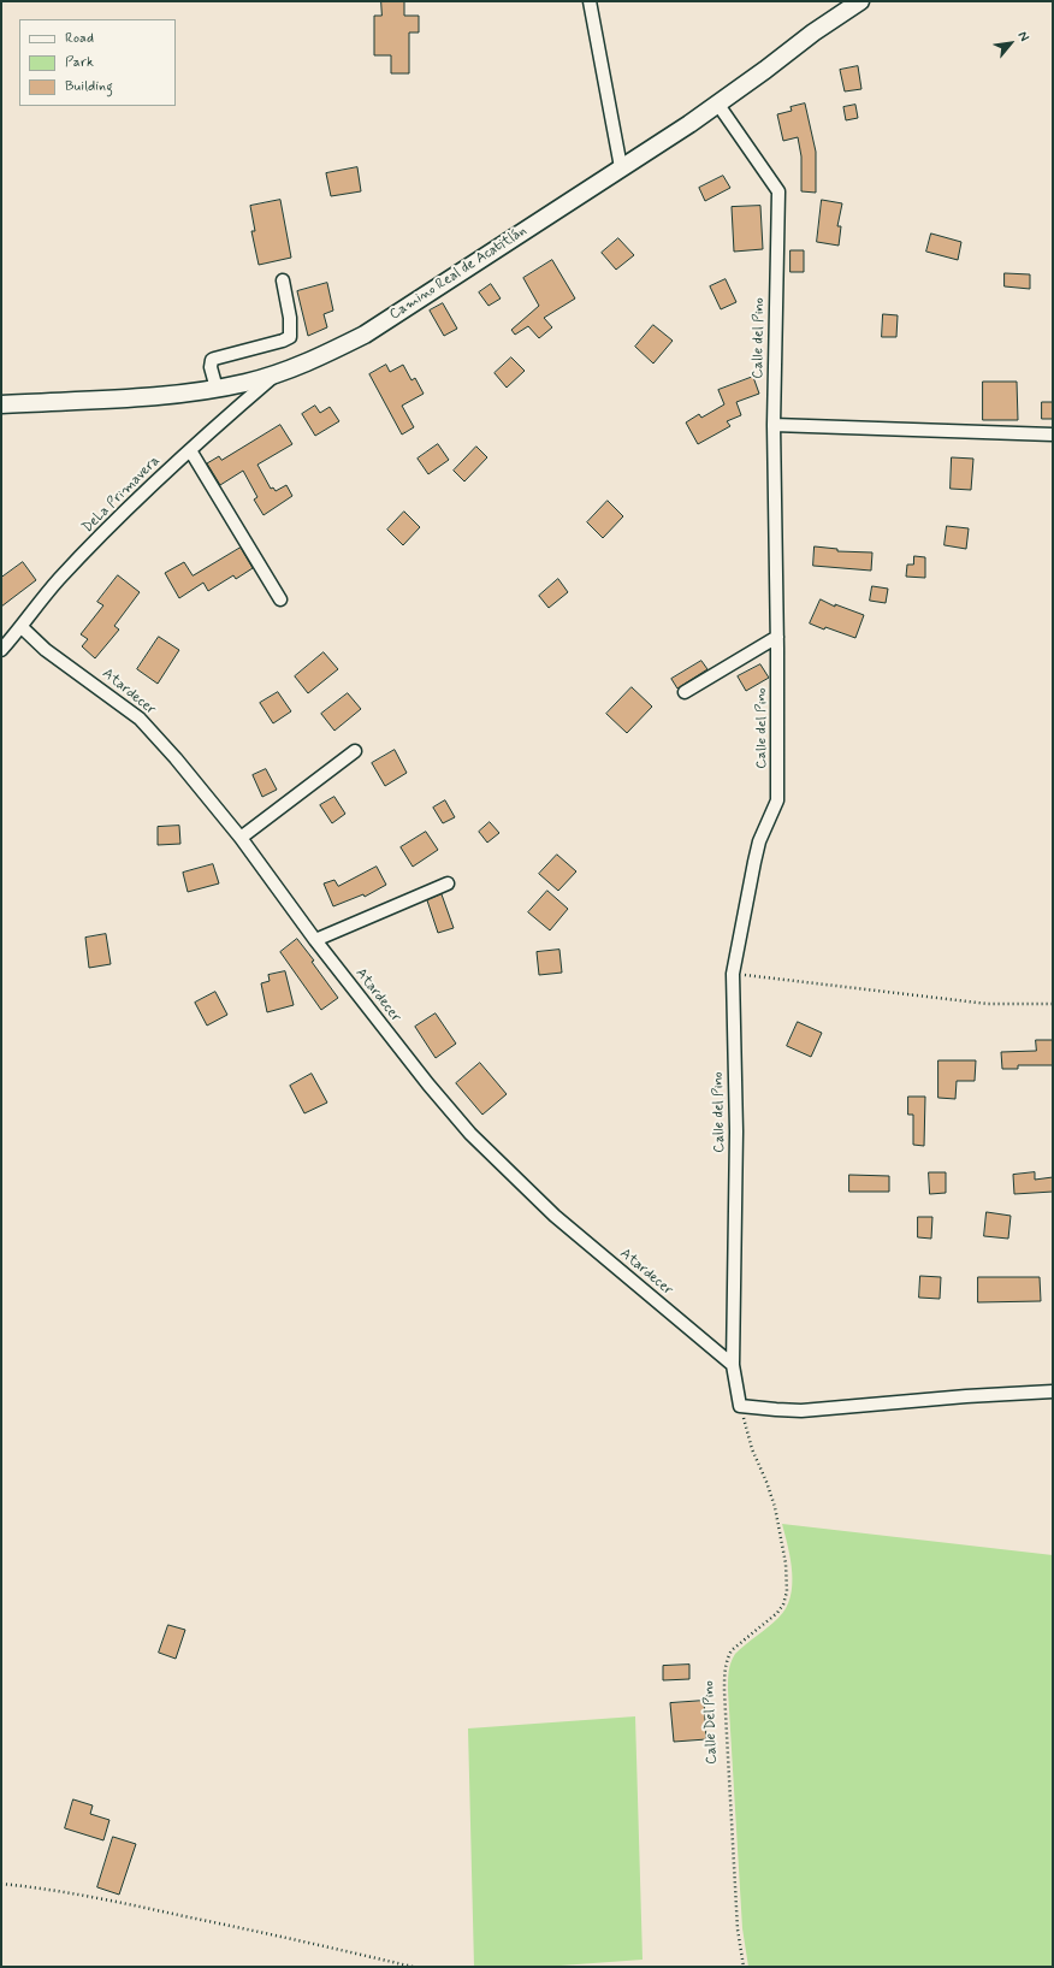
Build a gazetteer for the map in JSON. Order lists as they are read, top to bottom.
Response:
{
  "streets": {
    "main road": ["Camino Real de Acatitlán"],
    "street": ["Calle del Pino", "DeLa Primavera", "Atardecer"],
    "path": ["Calle Del Pino"]
  },
  "crossings": [
    ["Camino Real de Acatitlán", "Calle del Pino"],
    ["Camino Real de Acatitlán", "DeLa Primavera"],
    ["Calle del Pino", "Atardecer"],
    ["DeLa Primavera", "Atardecer"]
  ],
  "legend": ["Road", "Park", "Building"],
  "north": "top right"
}
